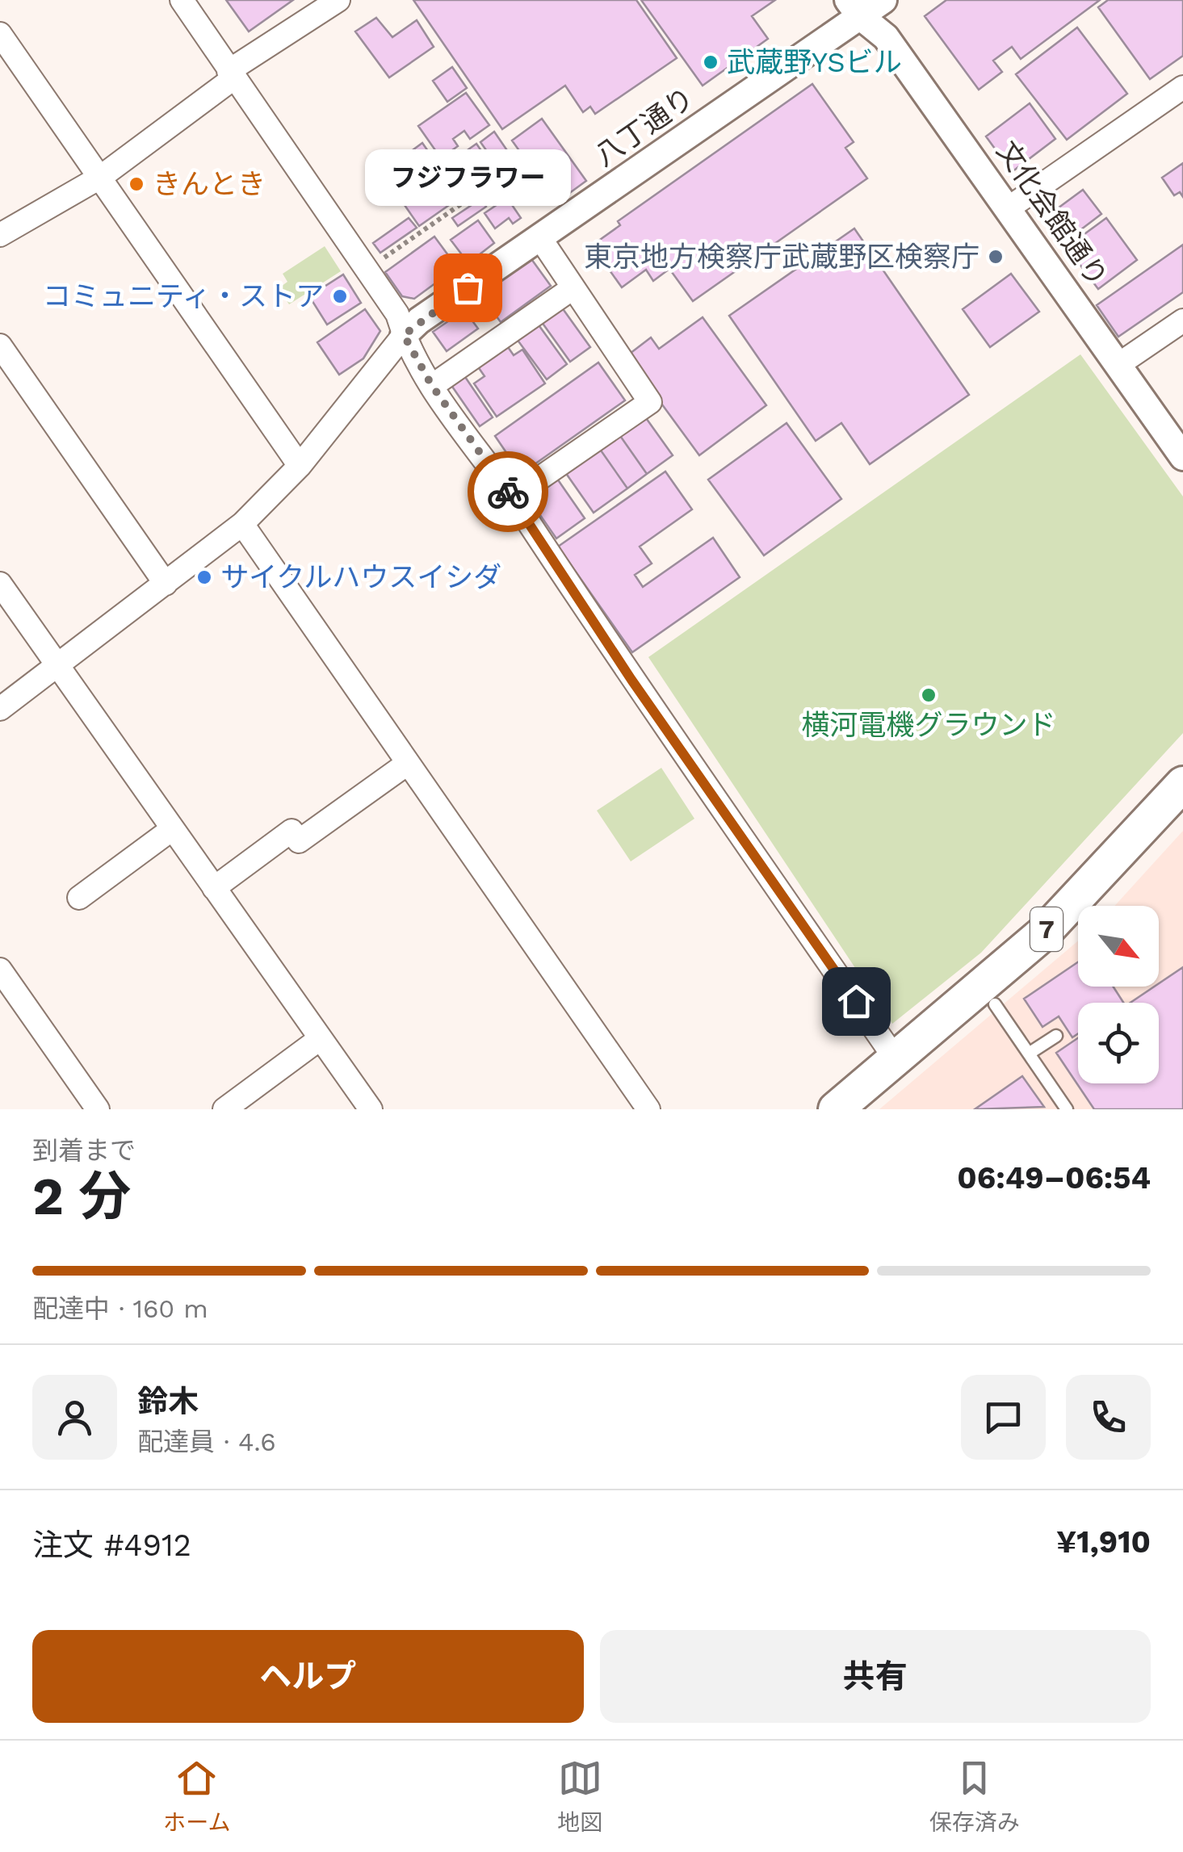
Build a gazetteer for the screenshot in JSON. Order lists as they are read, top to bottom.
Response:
{
  "streets": {
    "main road": ["7"],
    "street": ["八丁通り", "文化会館通り"]
  },
  "crossings": [
    ["八丁通り", "文化会館通り"]
  ],
  "places": [
    "武蔵野YSビル",
    "きんとき",
    "東京地方検察庁武蔵野区検察庁",
    "フジフラワー",
    "コミュニティ・ストア",
    "サイクルハウスイシダ",
    "横河電機グラウンド"
  ],
  "north": "bottom right",
  "page": {
    "bubble": "フジフラワー",
    "heading": ["2 分", "到着まで", "06:49–06:54"],
    "panel": [
      "鈴木",
      "配達員 · 4.6",
      "注文 #4912",
      "¥1,910"
    ],
    "bar": "配達中 · 160 m",
    "buttons": ["ヘルプ", "共有"],
    "tabs": ["ホーム", "地図", "保存済み"]
  }
}
